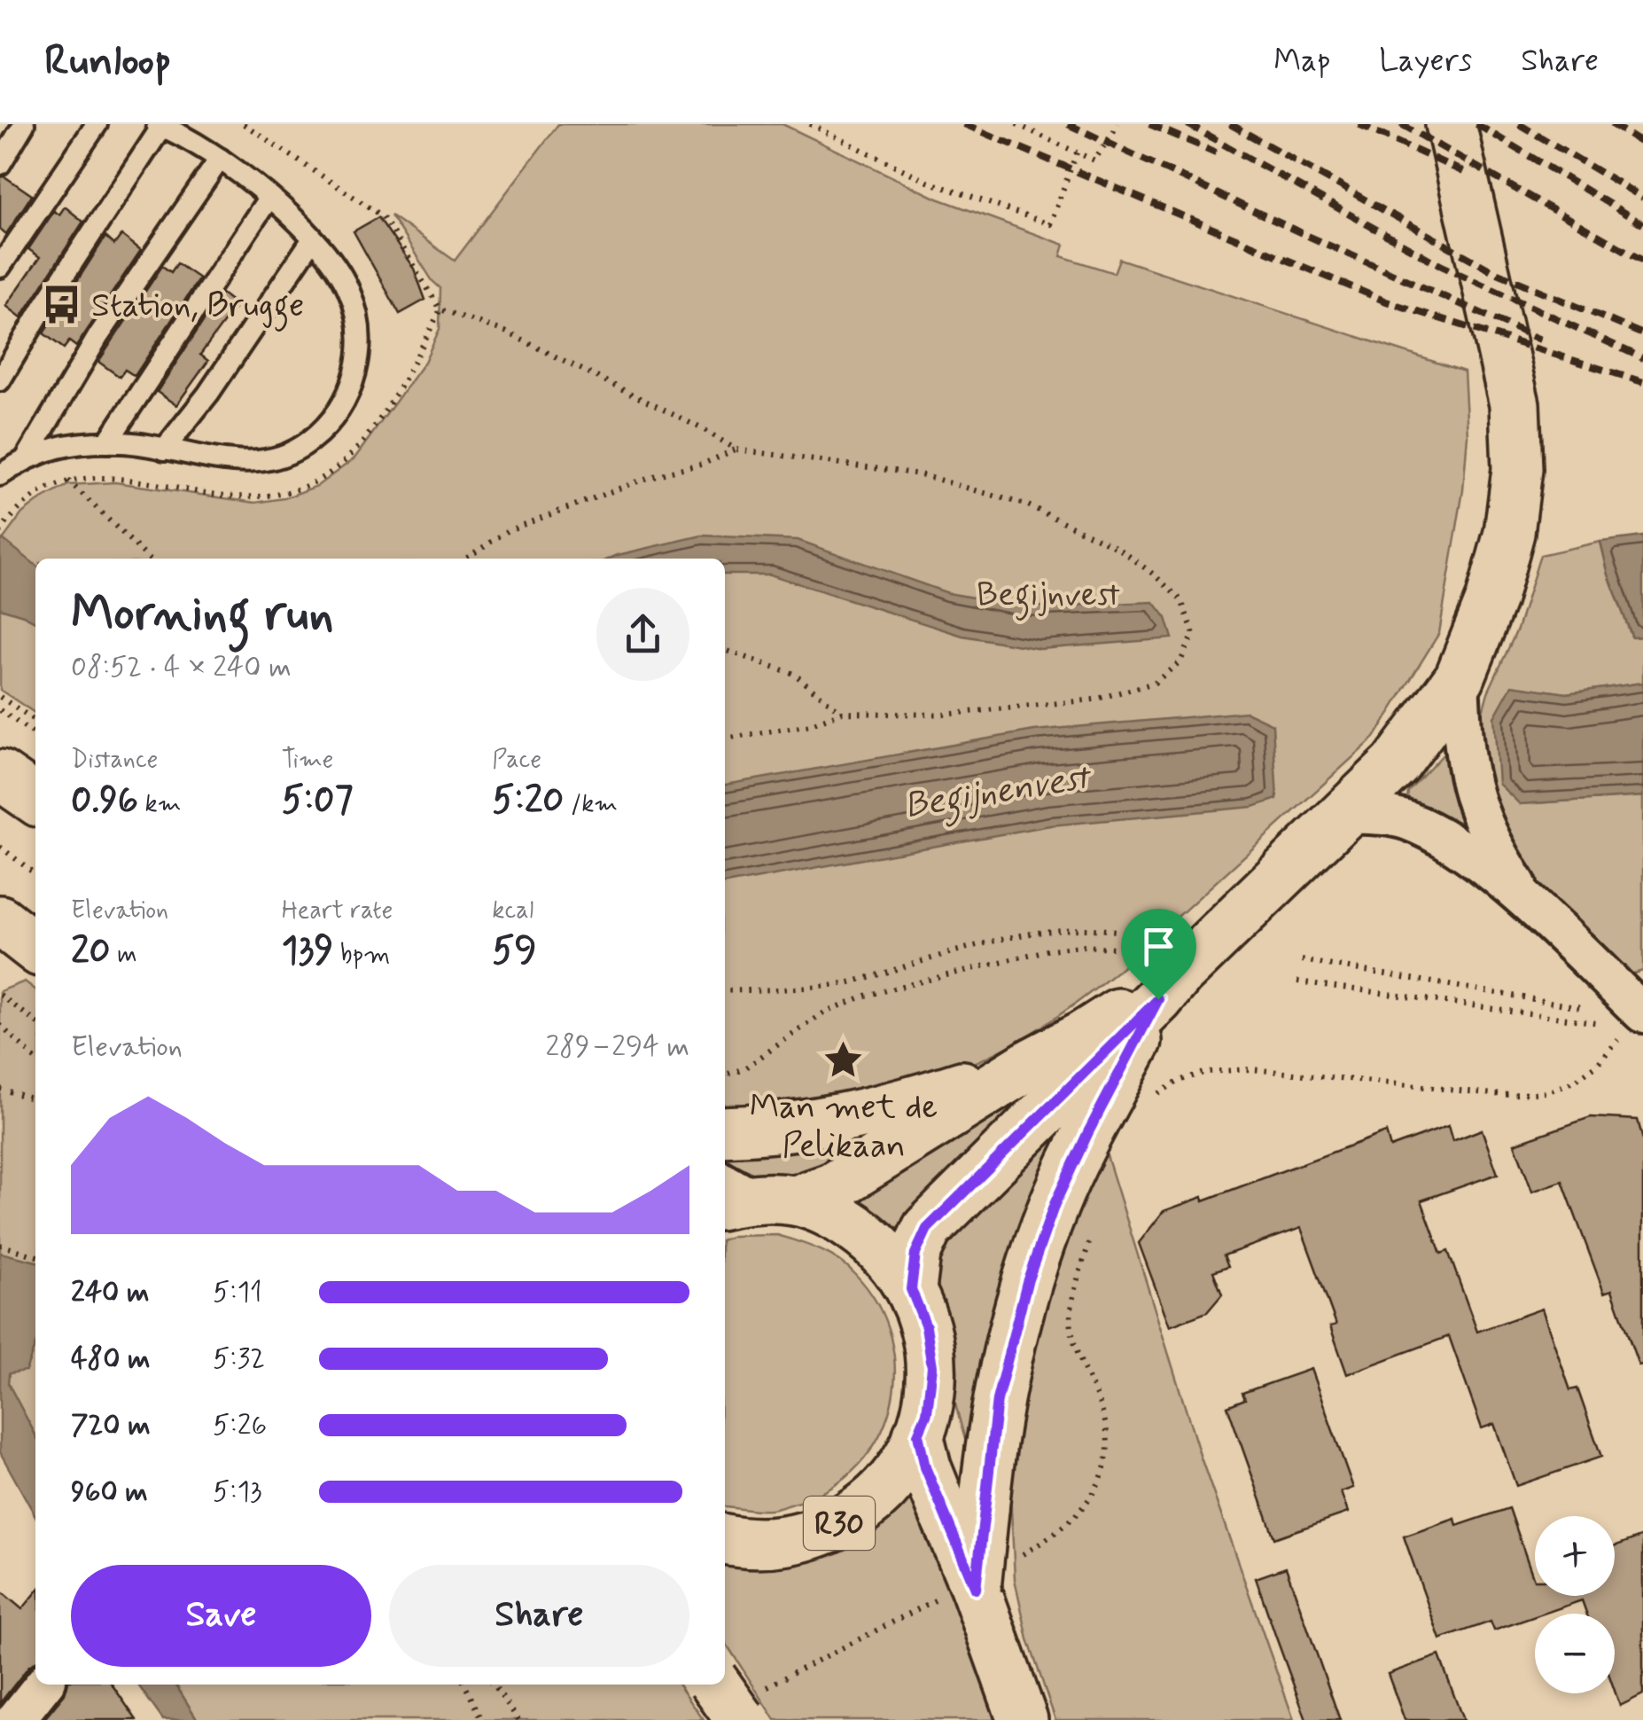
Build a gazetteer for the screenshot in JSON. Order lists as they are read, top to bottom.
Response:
{
  "streets": {
    "main road": ["R30"]
  },
  "water": ["Begijnenvest"],
  "parks": ["Begijnvest"],
  "places": {
    "bus stop": ["Station, Brugge"],
    "place": ["Man met de Pelikaan"]
  },
  "page": {
    "header": "Runloop",
    "nav": ["Map", "Layers", "Share"],
    "heading": ["Morning run", "08:52 · 4 × 240 m"],
    "stats": [
      ["Distance", "0.96 km"],
      ["Time", "5:07"],
      ["Pace", "5:20 /km"],
      ["Elevation", "20 m"],
      ["Heart rate", "139 bpm"],
      ["kcal", "59"]
    ],
    "chart": ["Elevation", "289–294 m"],
    "list": [
      {
        "name": "240 m",
        "note": "5:11"
      },
      {
        "name": "480 m",
        "note": "5:32"
      },
      {
        "name": "720 m",
        "note": "5:26"
      },
      {
        "name": "960 m",
        "note": "5:13"
      }
    ],
    "map_buttons": ["+", "−"],
    "buttons": ["Save", "Share"]
  }
}
